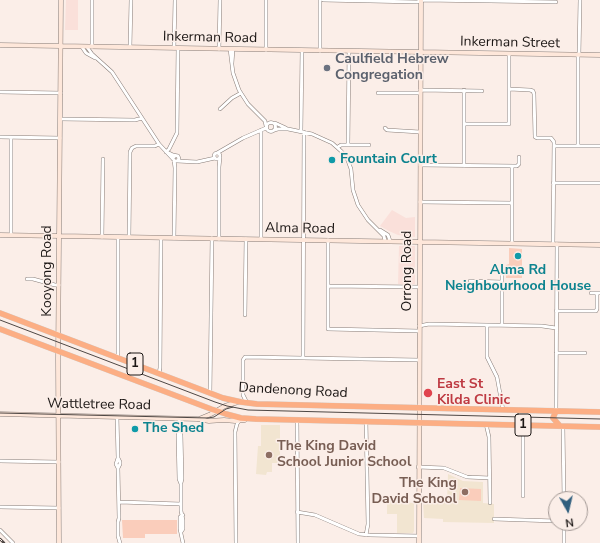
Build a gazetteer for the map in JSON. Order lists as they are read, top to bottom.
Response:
{
  "streets": {
    "highway": ["1", "Dandenong Road"],
    "street": [
      "Inkerman Road",
      "Inkerman Street",
      "Alma Road",
      "Kooyong Road",
      "Orrong Road",
      "Wattletree Road"
    ]
  },
  "crossings": [
    ["Inkerman Road", "Inkerman Street"],
    ["Inkerman Road", "Kooyong Road"],
    ["Inkerman Road", "Orrong Road"],
    ["Inkerman Street", "Orrong Road"],
    ["Alma Road", "Kooyong Road"],
    ["Alma Road", "Orrong Road"],
    ["Kooyong Road", "Dandenong Road"],
    ["Kooyong Road", "Wattletree Road"],
    ["Orrong Road", "Dandenong Road"],
    ["Dandenong Road", "Wattletree Road"]
  ],
  "places": [
    "Caulfield Hebrew Congregation",
    "Fountain Court",
    "Alma Rd Neighbourhood House",
    "East St Kilda Clinic",
    "The Shed",
    "The King David School Junior School",
    "The King David School"
  ],
  "north": "bottom"
}
